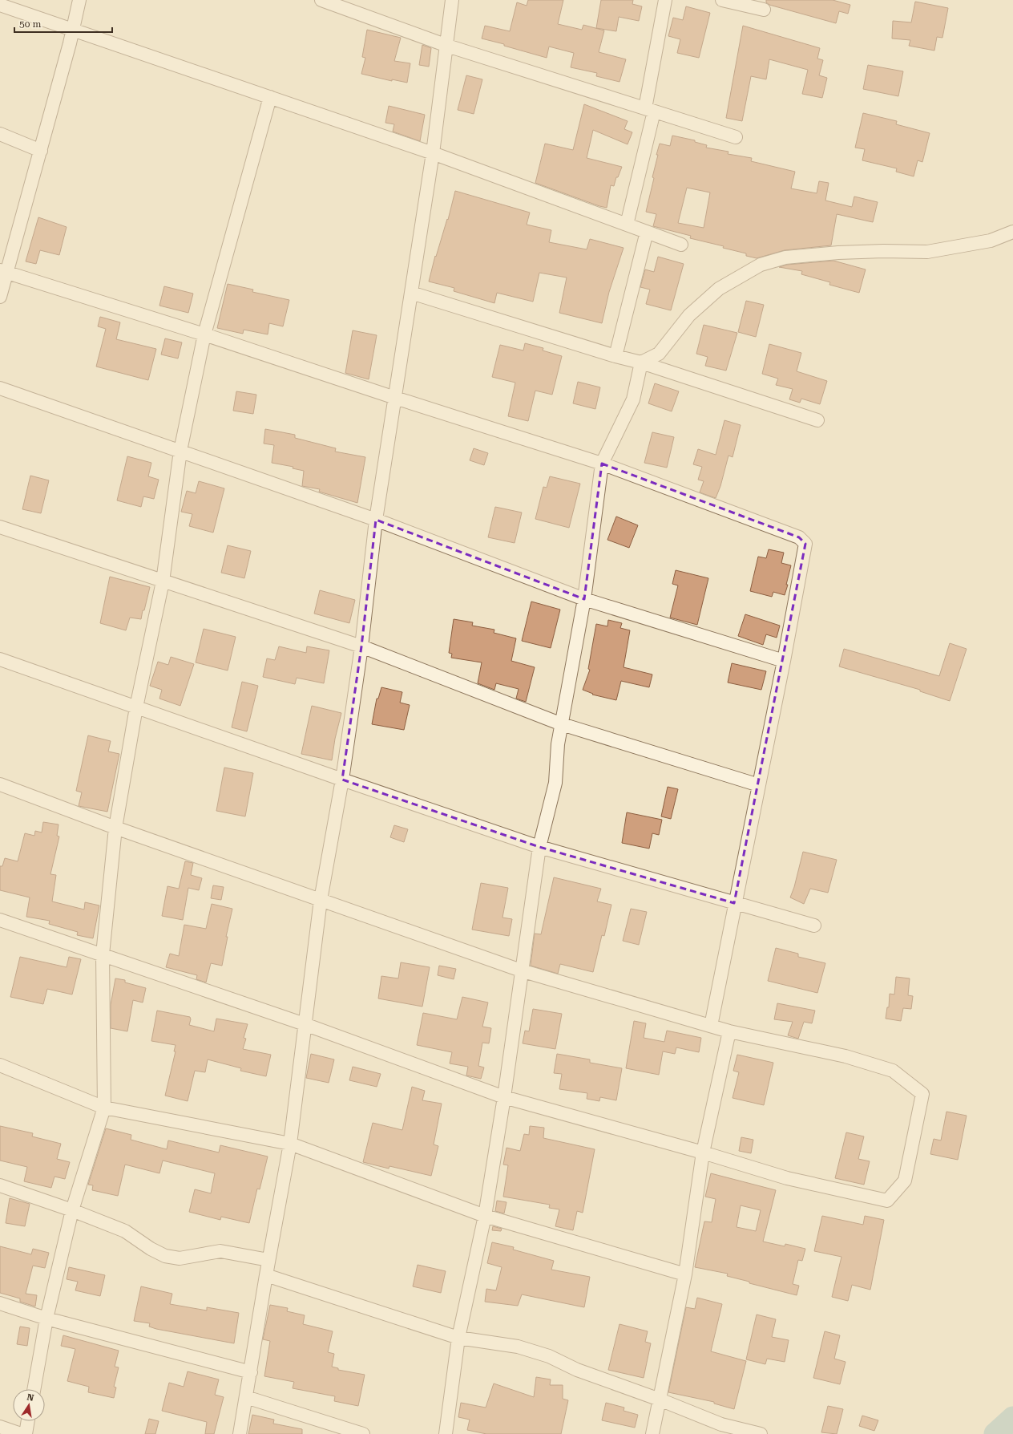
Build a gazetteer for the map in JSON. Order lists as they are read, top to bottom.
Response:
{
  "scale_bar": "50 m",
  "north": "top"
}
